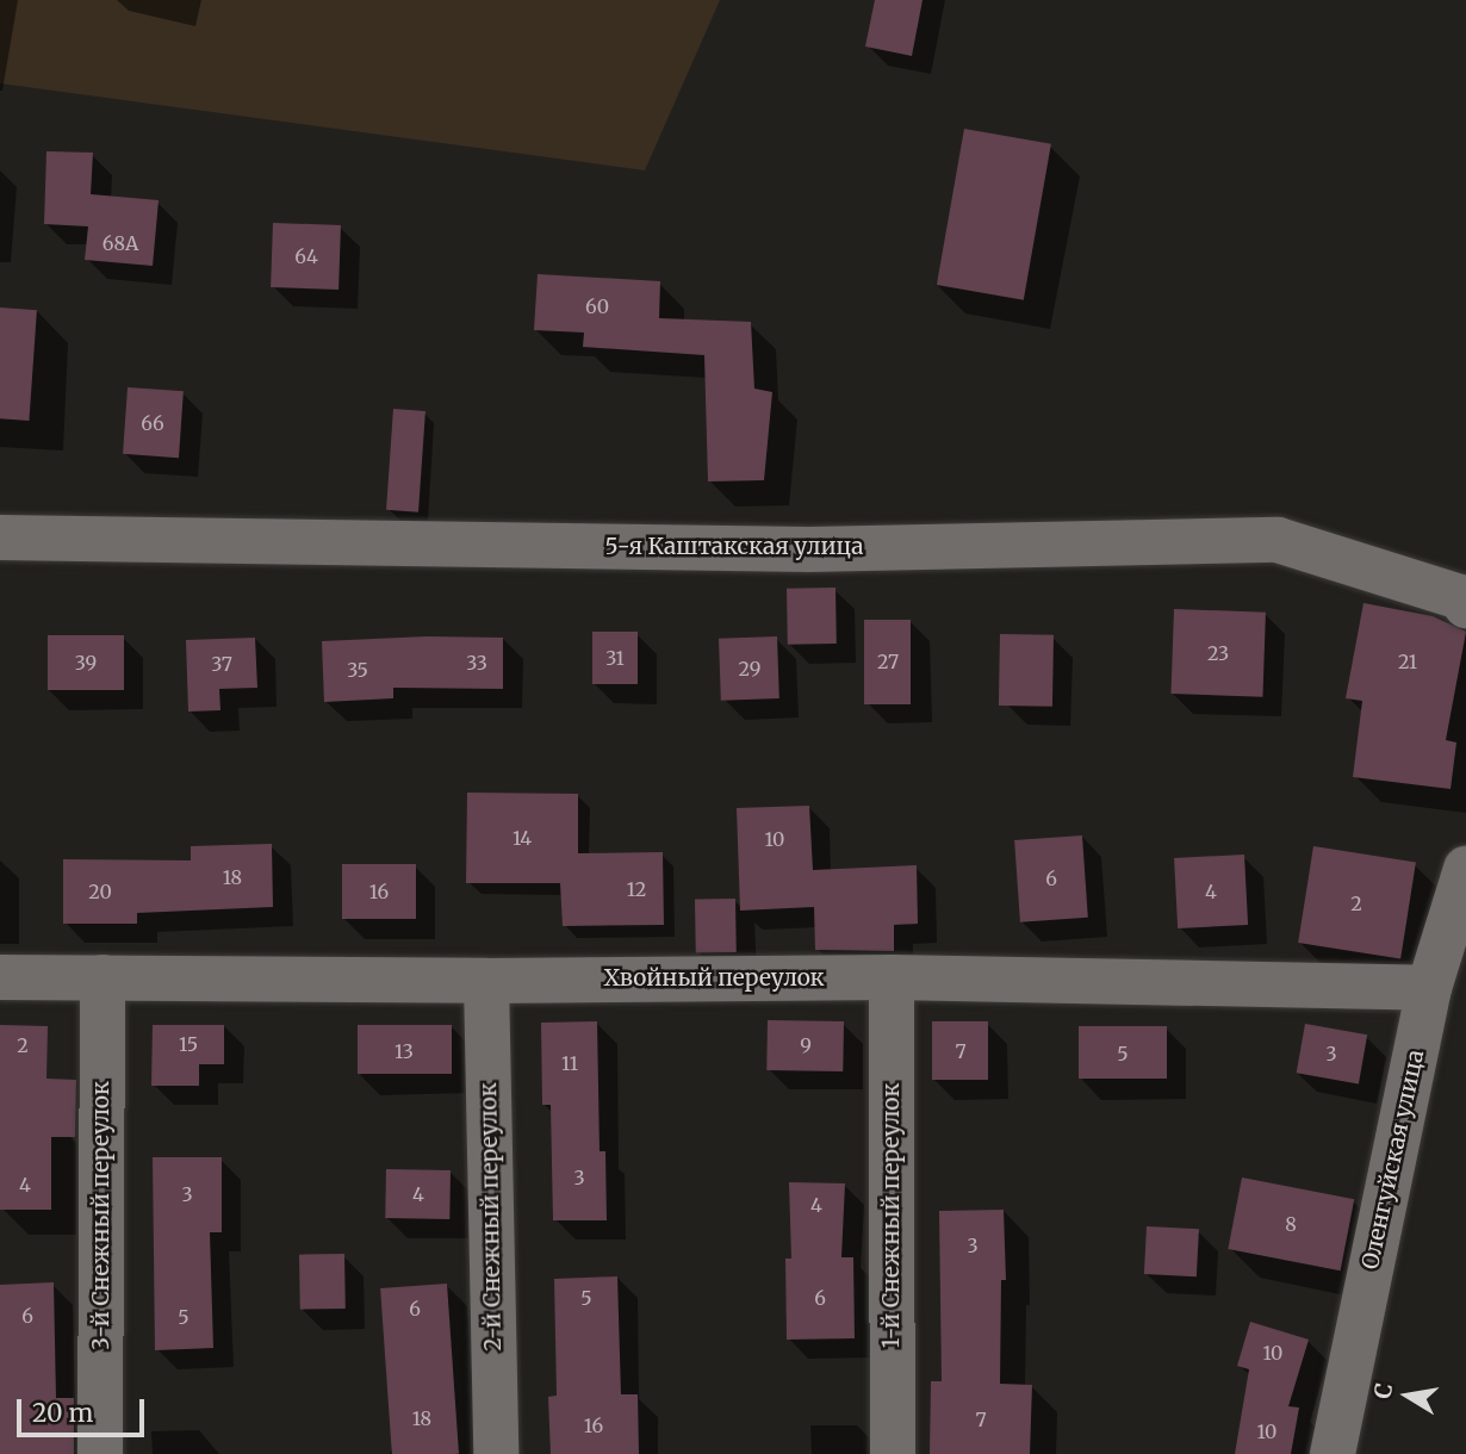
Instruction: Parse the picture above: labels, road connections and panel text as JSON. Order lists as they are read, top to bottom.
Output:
{
  "streets": {
    "street": [
      "5-я Каштакская улица",
      "Хвойный переулок",
      "Оленгуйская улица",
      "3-й Снежный переулок",
      "1-й Снежный переулок",
      "2-й Снежный переулок"
    ]
  },
  "crossings": [
    ["Хвойный переулок", "Оленгуйская улица"],
    ["Хвойный переулок", "3-й Снежный переулок"],
    ["Хвойный переулок", "1-й Снежный переулок"],
    ["Хвойный переулок", "2-й Снежный переулок"]
  ],
  "house_numbers": [
    "68А",
    "64",
    "60",
    "66",
    "23",
    "31",
    "27",
    "21",
    "39",
    "33",
    "37",
    "29",
    "35",
    "14",
    "10",
    "18",
    "6",
    "12",
    "20",
    "16",
    "4",
    "2",
    "15",
    "2",
    "9",
    "13",
    "7",
    "5",
    "3",
    "11",
    "3",
    "4",
    "3",
    "4",
    "4",
    "8",
    "3",
    "5",
    "6",
    "6",
    "6",
    "5",
    "10",
    "18",
    "7",
    "16",
    "10"
  ],
  "scale_bar": "20 m",
  "north": "left"
}
